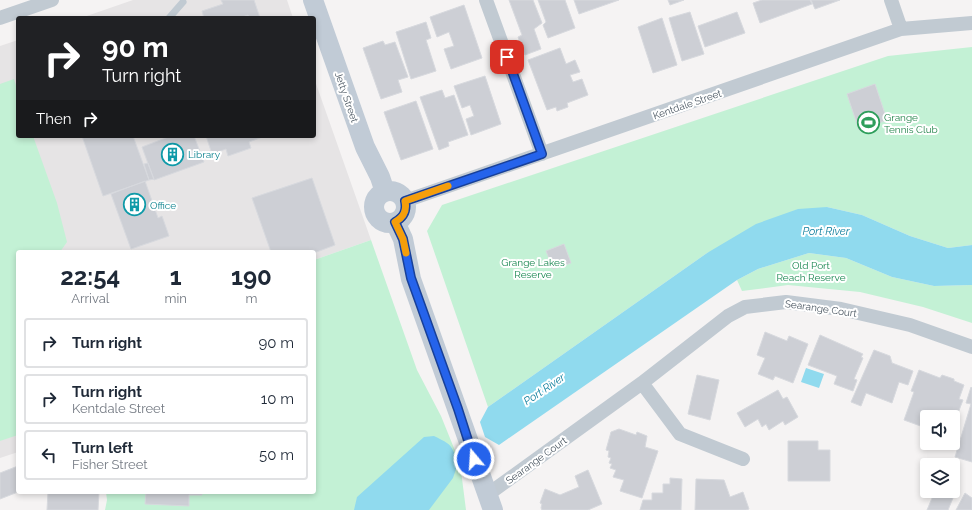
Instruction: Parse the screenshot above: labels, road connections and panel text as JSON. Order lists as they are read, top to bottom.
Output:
{
  "streets": {
    "street": ["Jetty Street", "Kentdale Street", "Searange Court"]
  },
  "crossings": [
    ["Jetty Street", "Kentdale Street"]
  ],
  "water": ["Port River"],
  "parks": ["Grange Lakes Reserve", "Old Port Reach Reserve"],
  "places": {
    "sports": ["Grange Tennis Club"],
    "building": ["Library", "Office"]
  },
  "page": {
    "turn": ["90 m", "Turn right"],
    "then": "Then",
    "eta": [
      "22:54",
      "Arrival",
      "1",
      "min",
      "190",
      "m"
    ],
    "list": [
      {
        "name": "Turn right",
        "value": "90 m"
      },
      {
        "name": "Turn right",
        "note": "Kentdale Street",
        "value": "10 m"
      },
      {
        "name": "Turn left",
        "note": "Fisher Street",
        "value": "50 m"
      }
    ]
  }
}
